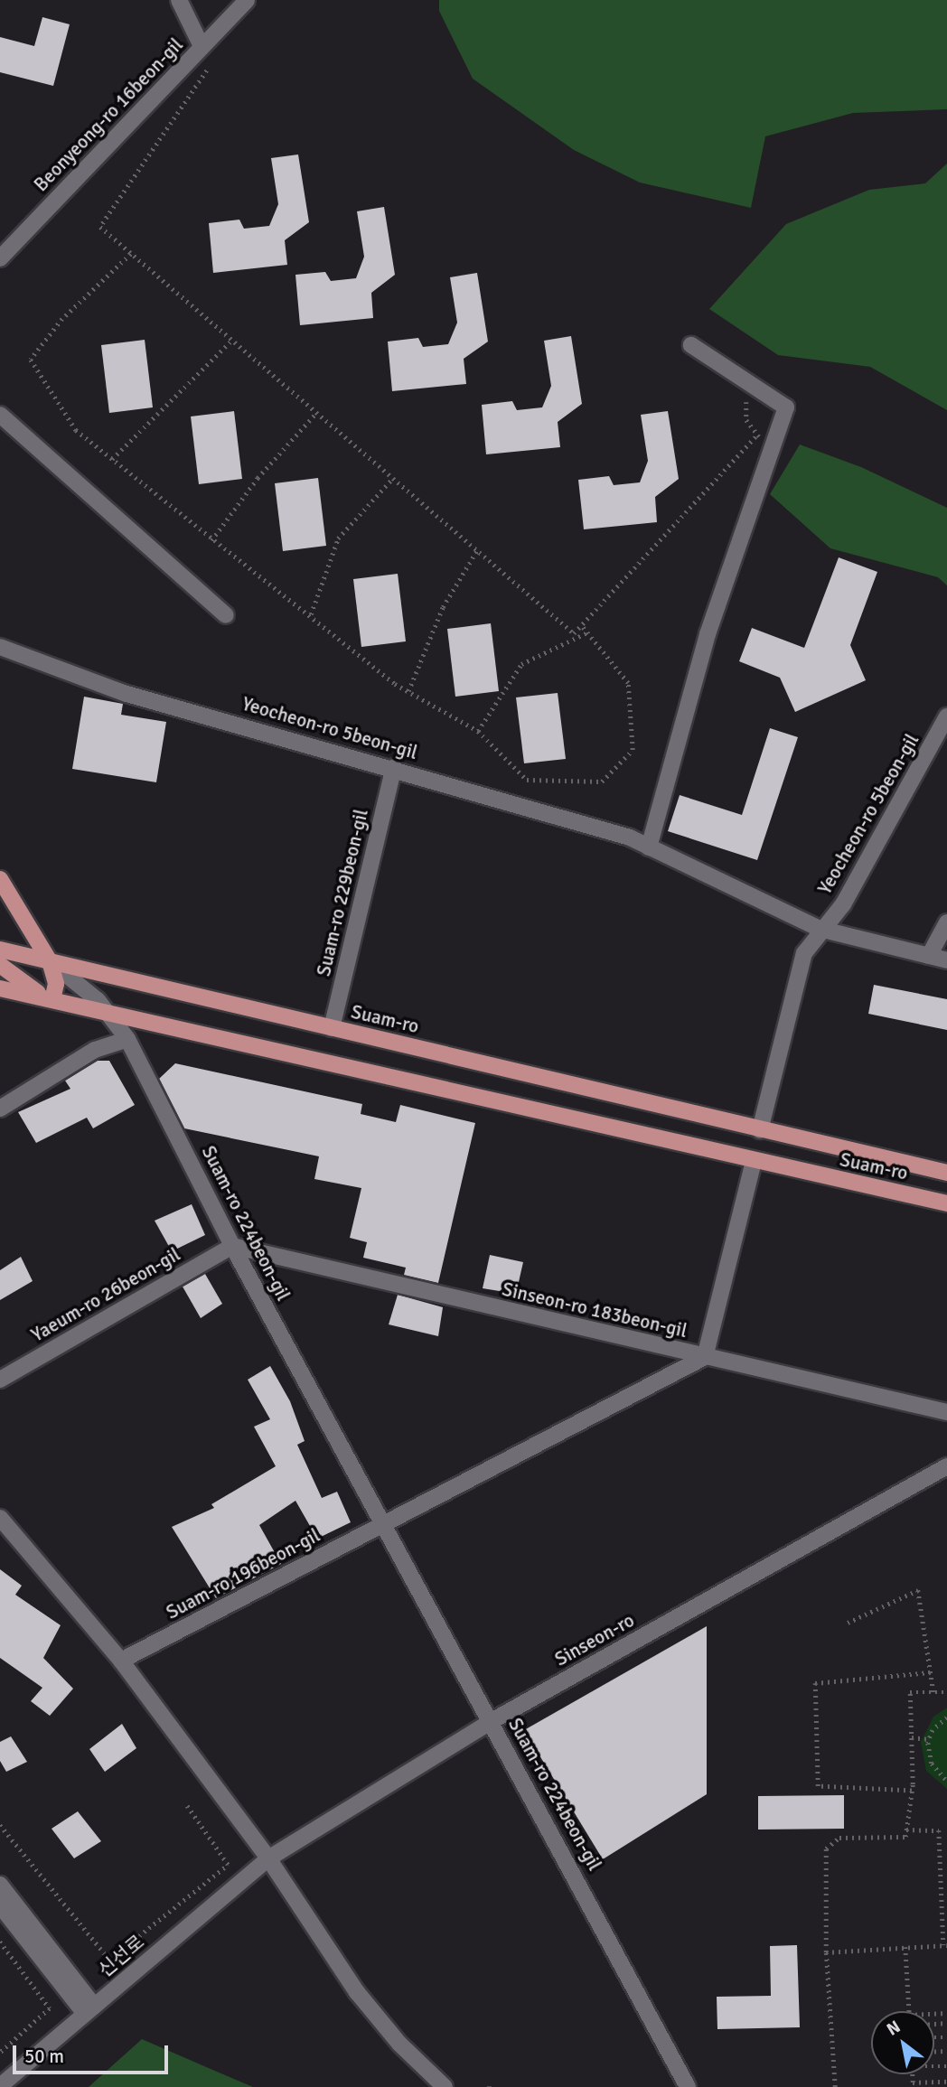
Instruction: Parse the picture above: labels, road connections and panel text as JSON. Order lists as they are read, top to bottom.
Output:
{
  "streets": {
    "main road": ["Suam-ro"],
    "street": [
      "Beonyeong-ro 16beon-gil",
      "Yeocheon-ro 5beon-gil",
      "Suam-ro 229beon-gil",
      "Suam-ro 224beon-gil",
      "Yaeum-ro 26beon-gil",
      "Sinseon-ro 183beon-gil",
      "Suam-ro 196beon-gil",
      "Sinseon-ro",
      "신선로"
    ]
  },
  "crossings": [
    ["Yeocheon-ro 5beon-gil", "Suam-ro 229beon-gil"],
    ["Suam-ro 229beon-gil", "Suam-ro"],
    ["Suam-ro", "Suam-ro 224beon-gil"],
    ["Suam-ro 224beon-gil", "Yaeum-ro 26beon-gil"],
    ["Suam-ro 224beon-gil", "Sinseon-ro 183beon-gil"],
    ["Suam-ro 224beon-gil", "Suam-ro 196beon-gil"],
    ["Suam-ro 224beon-gil", "Sinseon-ro"],
    ["Yaeum-ro 26beon-gil", "Sinseon-ro 183beon-gil"],
    ["Sinseon-ro", "신선로"]
  ],
  "scale_bar": "50 m",
  "north": "top left"
}
